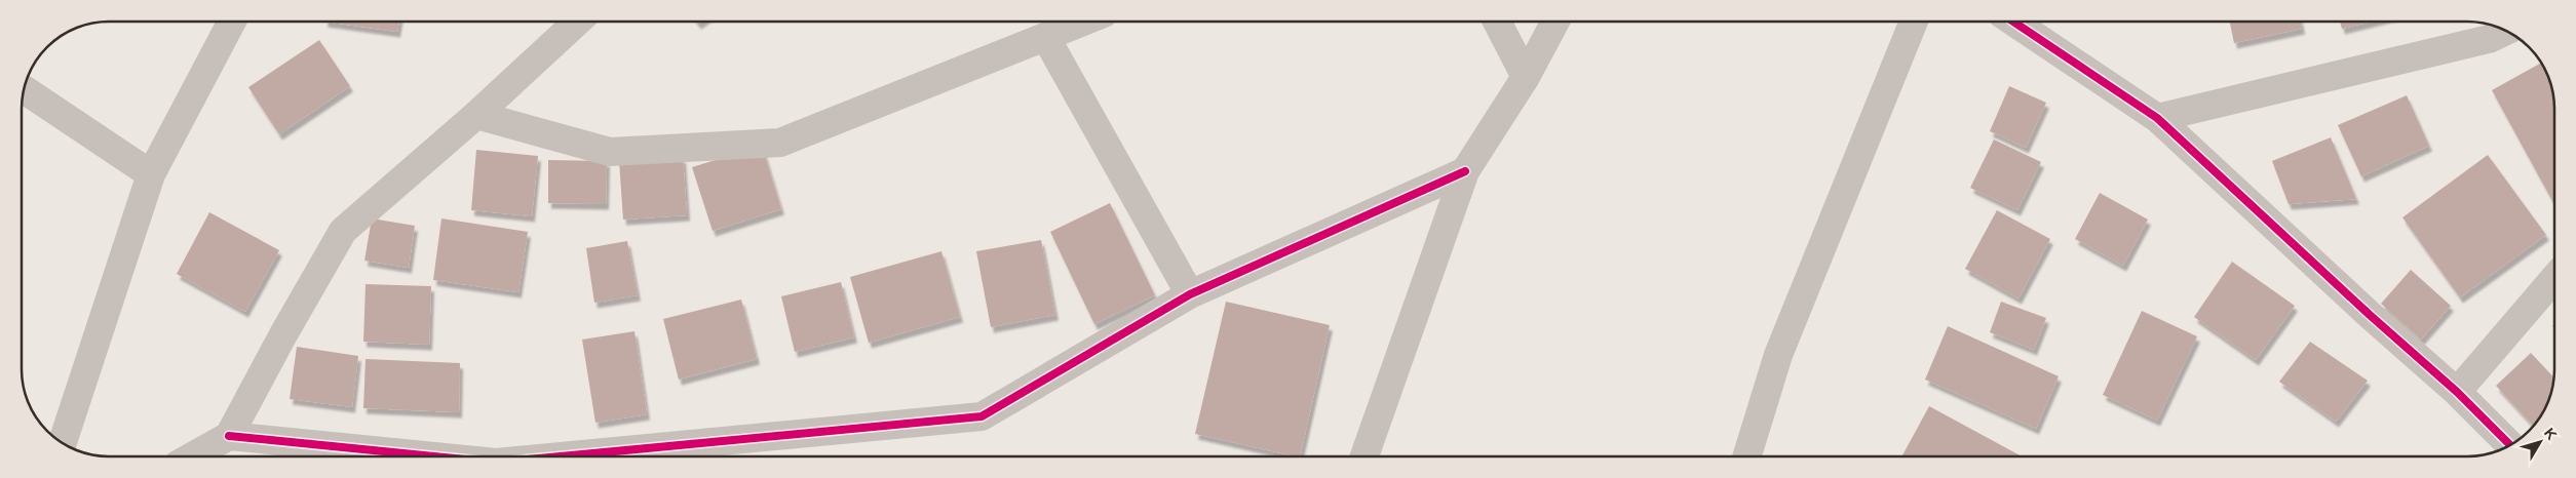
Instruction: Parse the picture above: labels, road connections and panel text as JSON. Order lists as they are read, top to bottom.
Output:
{
  "north": "top right"
}
